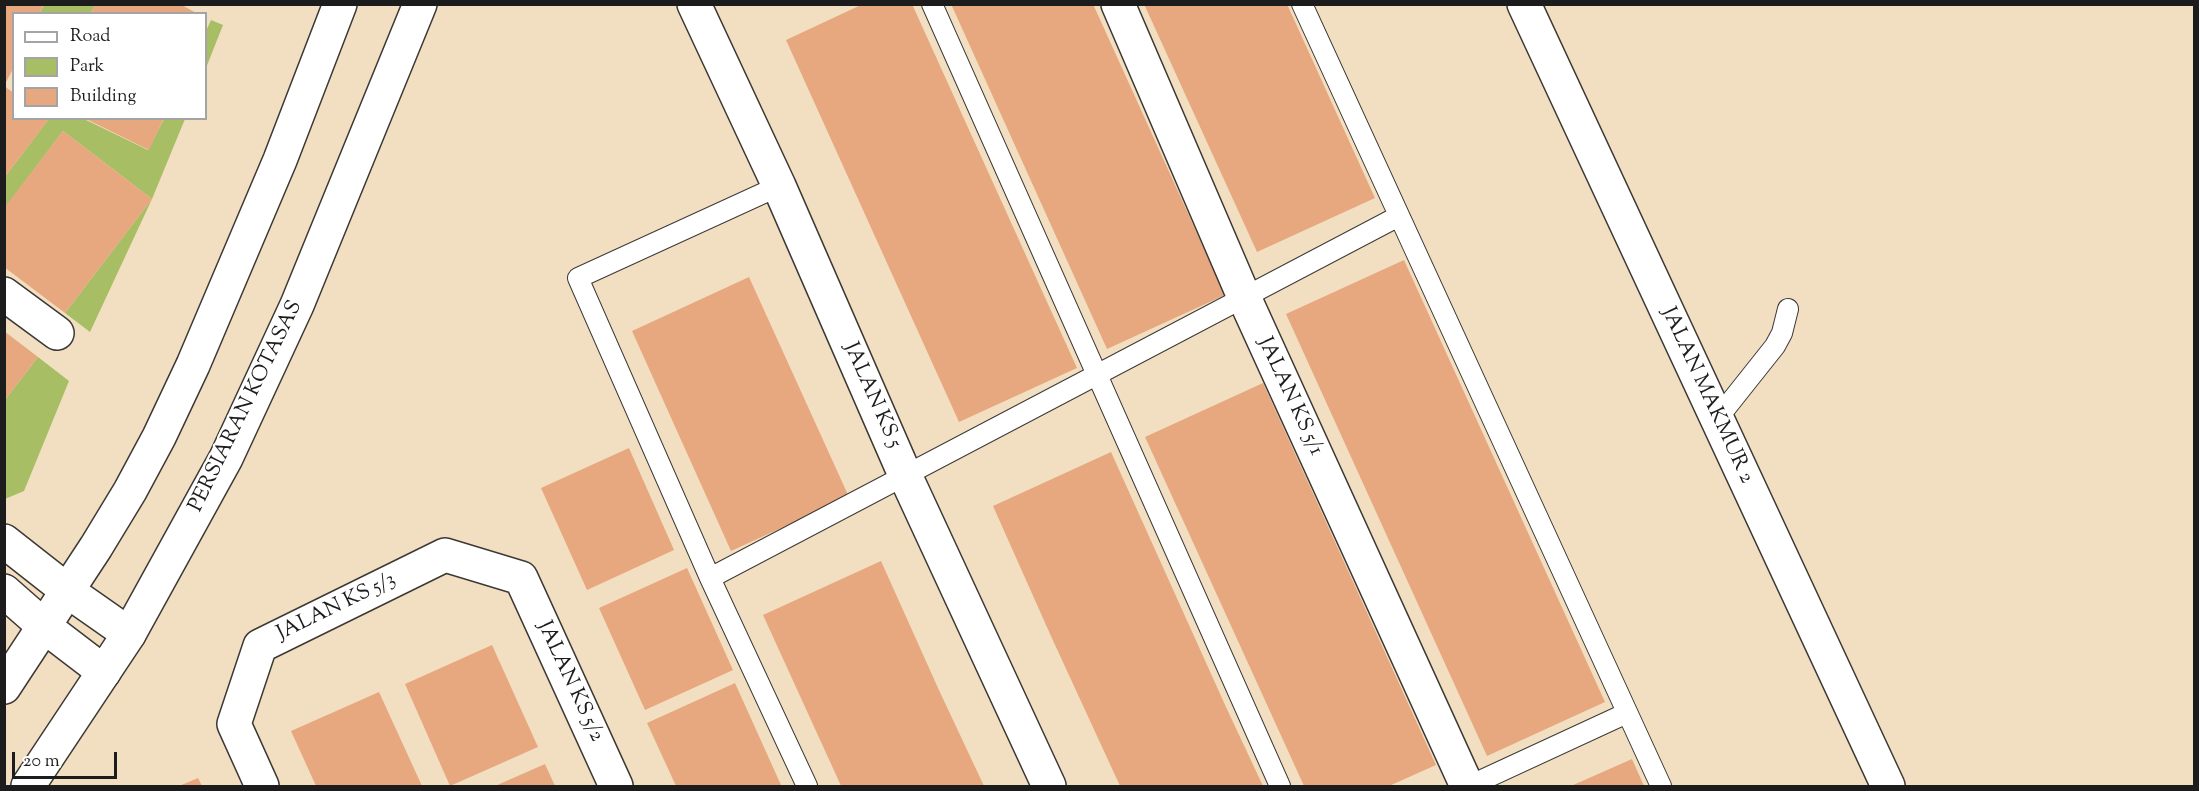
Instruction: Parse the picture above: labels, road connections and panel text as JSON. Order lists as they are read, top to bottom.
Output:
{
  "streets": {
    "street": [
      "JALAN KS 5",
      "JALAN MAKMUR 2",
      "JALAN KS 5/1",
      "PERSIARAN KOTASAS",
      "JALAN KS 5/3",
      "JALAN KS 5/2"
    ]
  },
  "crossings": [
    ["JALAN KS 5/3", "JALAN KS 5/2"]
  ],
  "legend": ["Road", "Park", "Building"],
  "scale_bar": "20 m"
}
